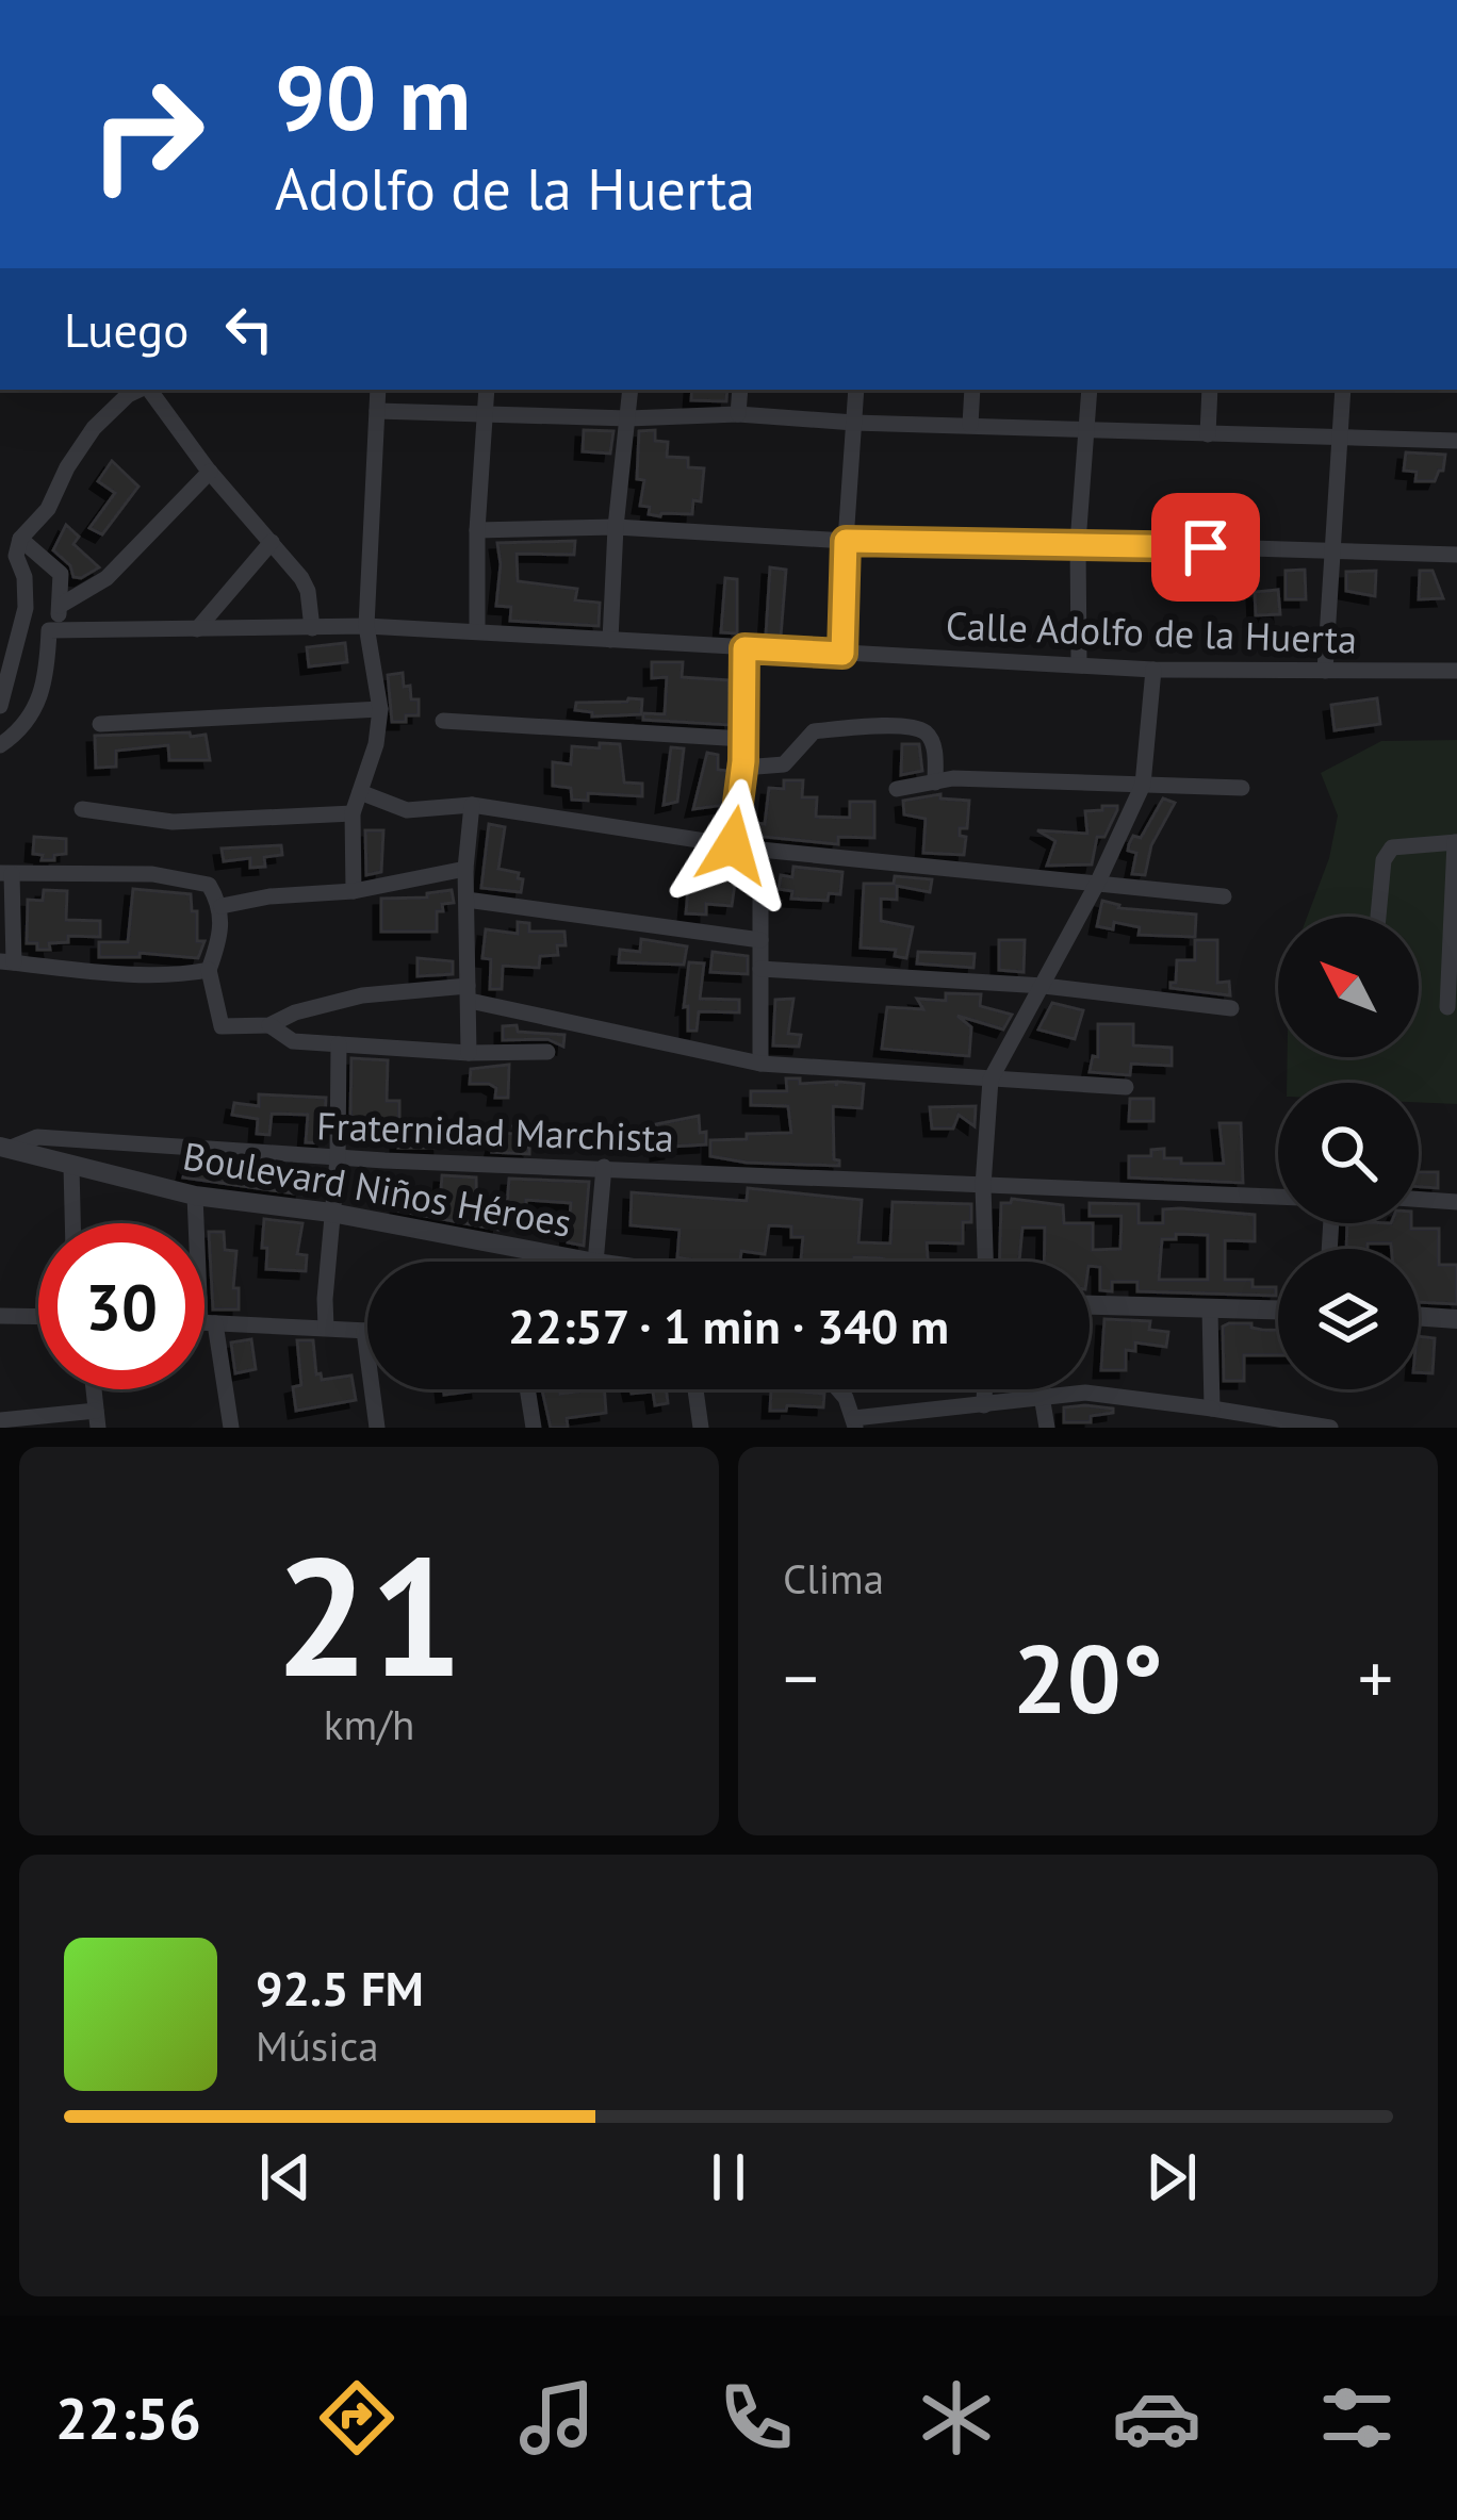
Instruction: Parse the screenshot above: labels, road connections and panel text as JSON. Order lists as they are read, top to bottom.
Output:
{
  "streets": {
    "street": ["Calle Adolfo de la Huerta", "Fraternidad Marchista", "Boulevard Niños Héroes"]
  },
  "crossings": [
    ["Fraternidad Marchista", "Boulevard Niños Héroes"]
  ],
  "north": "top left",
  "page": {
    "turn": ["90 m", "Adolfo de la Huerta"],
    "then": "Luego",
    "limit": "30",
    "trip": "22:57 · 1 min · 340 m",
    "tile": [
      ["21", "km/h"],
      "Clima"
    ],
    "heat": ["−", "20°", "+"],
    "song": ["92.5 FM", "Música"],
    "tabs": "22:56"
  }
}
